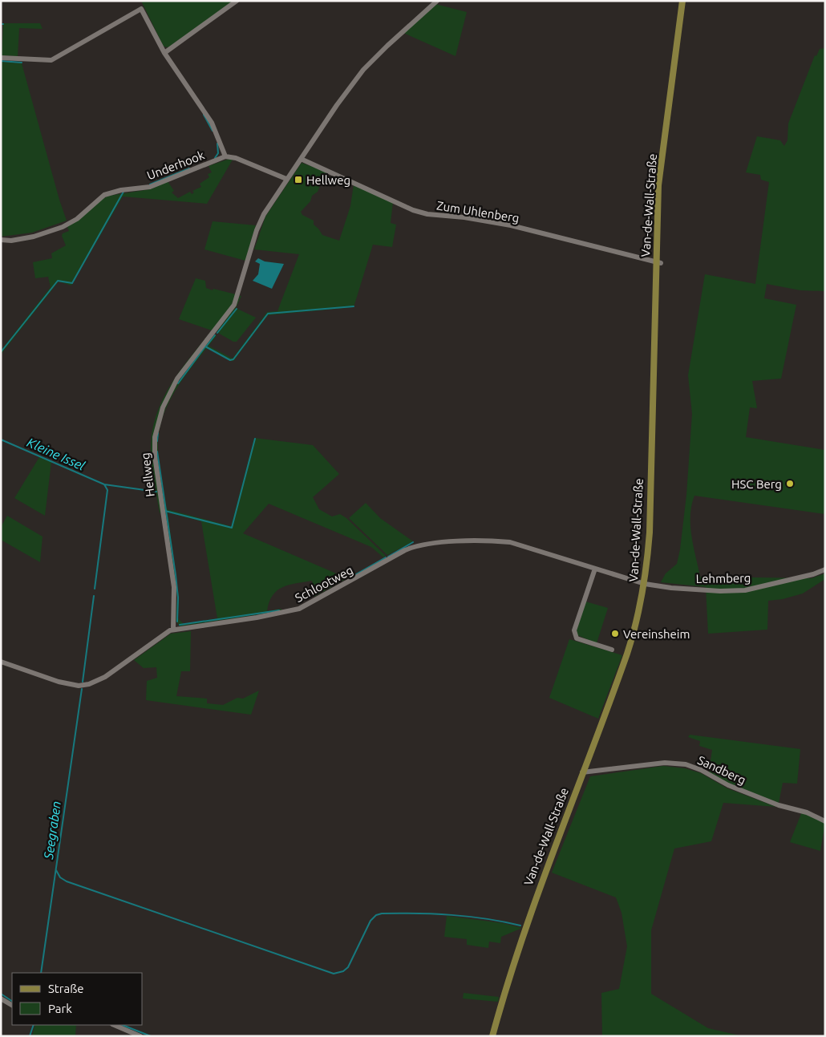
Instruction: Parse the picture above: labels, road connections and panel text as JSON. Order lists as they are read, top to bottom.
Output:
{
  "streets": {
    "main road": ["Van-de-Wall-Straße"],
    "street": [
      "Underhook",
      "Zum Uhlenberg",
      "Hellweg",
      "Lehmberg",
      "Schlootweg",
      "Sandberg"
    ]
  },
  "crossings": [
    ["Van-de-Wall-Straße", "Zum Uhlenberg"],
    ["Van-de-Wall-Straße", "Lehmberg"],
    ["Van-de-Wall-Straße", "Schlootweg"],
    ["Van-de-Wall-Straße", "Sandberg"],
    ["Zum Uhlenberg", "Hellweg"],
    ["Hellweg", "Schlootweg"],
    ["Lehmberg", "Schlootweg"]
  ],
  "water": ["Kleine Issel", "Seegraben"],
  "places": {
    "transit": ["Hellweg"],
    "other": ["HSC Berg", "Vereinsheim"]
  },
  "legend": ["Straße", "Park"]
}
